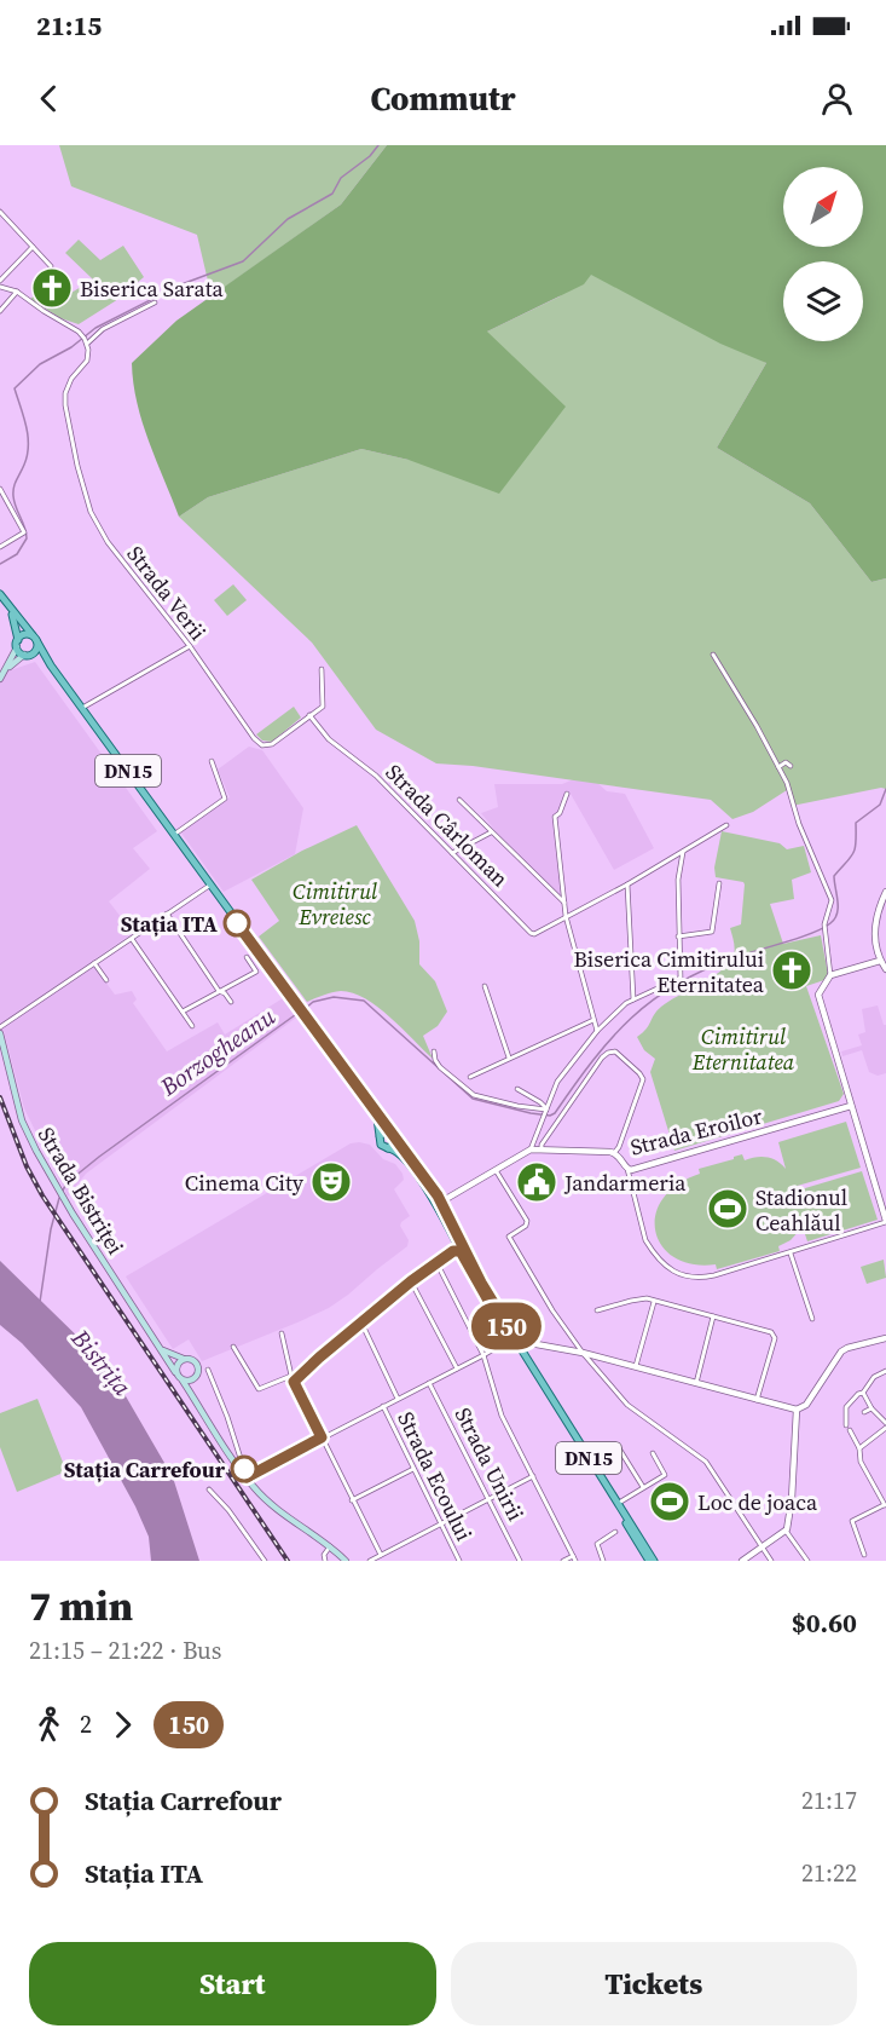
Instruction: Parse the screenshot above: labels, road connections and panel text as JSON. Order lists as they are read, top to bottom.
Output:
{
  "streets": {
    "main road": ["DN15", "Strada Bistriței"],
    "street": [
      "Strada Verii",
      "Strada Cârloman",
      "Strada Eroilor",
      "Strada Unirii",
      "Strada Ecoului"
    ]
  },
  "crossings": [
    ["Strada Verii", "Strada Cârloman"],
    ["DN15", "Strada Eroilor"]
  ],
  "water": ["Borzogheanu", "Bistrița"],
  "parks": ["Cimitirul Evreiesc", "Cimitirul Eternitatea"],
  "places": {
    "church": ["Biserica Sarata", "Biserica Cimitirului Eternitatea"],
    "other": ["Stația ITA", "Stația Carrefour"],
    "theatre": ["Cinema City"],
    "public building": ["Jandarmeria"],
    "sports": ["Stadionul Ceahlăul", "Loc de joaca"]
  },
  "lines": ["bus line 150"],
  "north": "top right",
  "page": {
    "status": "21:15",
    "header": "Commutr",
    "on_map": "150",
    "heading": ["7 min", "21:15 – 21:22 · Bus", "$0.60"],
    "legs": ["2", "150"],
    "list": [
      {
        "name": "Stația Carrefour",
        "value": "21:17"
      },
      {
        "name": "Stația ITA",
        "value": "21:22"
      }
    ],
    "buttons": ["Start", "Tickets"]
  }
}
